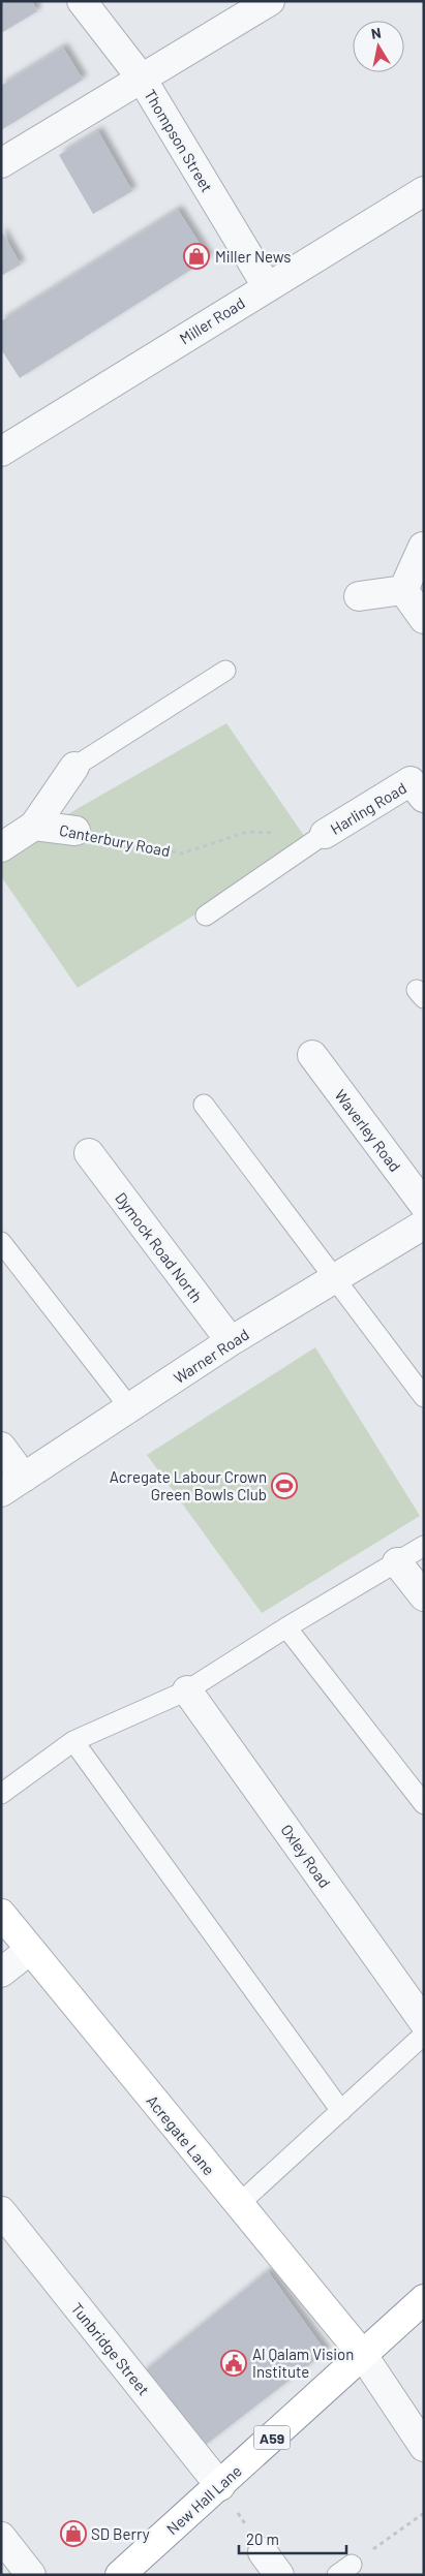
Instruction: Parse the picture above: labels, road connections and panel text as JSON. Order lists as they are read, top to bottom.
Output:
{
  "streets": {
    "main road": ["Acregate Lane", "A59", "New Hall Lane"],
    "street": [
      "Thompson Street",
      "Miller Road",
      "Harling Road",
      "Canterbury Road",
      "Waverley Road",
      "Dymock Road North",
      "Warner Road",
      "Oxley Road",
      "Tunbridge Street"
    ]
  },
  "crossings": [
    ["Thompson Street", "Miller Road"],
    ["Harling Road", "Canterbury Road"],
    ["Dymock Road North", "Warner Road"],
    ["Acregate Lane", "New Hall Lane"],
    ["Tunbridge Street", "New Hall Lane"]
  ],
  "places": {
    "shop": ["Miller News", "SD Berry"],
    "sports": ["Acregate Labour Crown Green Bowls Club"],
    "public building": ["Al Qalam Vision Institute"]
  },
  "scale_bar": "20 m",
  "north": "top"
}
